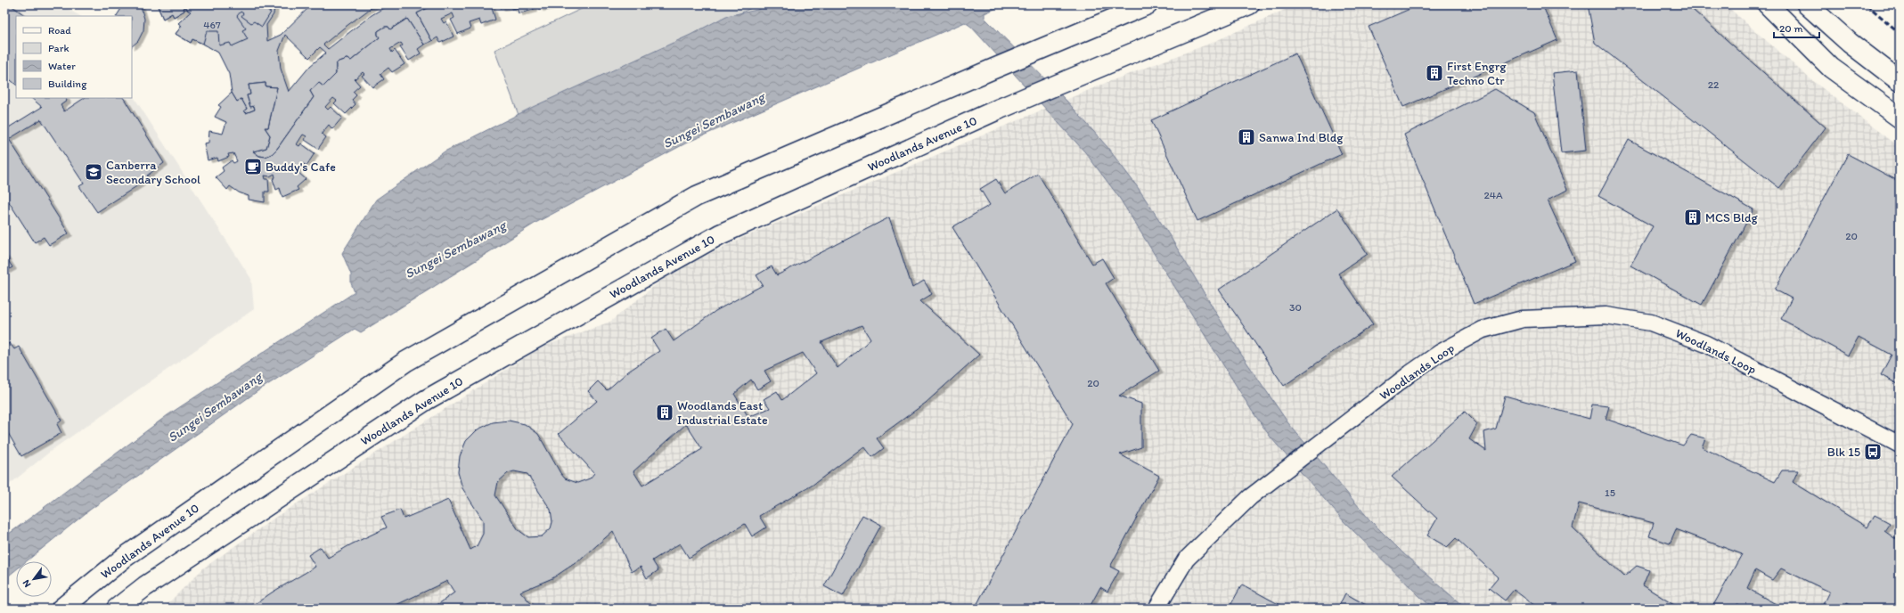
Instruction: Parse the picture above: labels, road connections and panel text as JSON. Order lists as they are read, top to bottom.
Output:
{
  "streets": {
    "main road": ["Woodlands Avenue 10"],
    "street": ["Woodlands Loop"]
  },
  "water": ["Sungei Sembawang"],
  "places": {
    "building": [
      "First Engrg Techno Ctr",
      "Sanwa Ind Bldg",
      "MCS Bldg",
      "Woodlands East Industrial Estate"
    ],
    "cafe": ["Buddy's Cafe"],
    "school or university": ["Canberra Secondary School"],
    "bus stop": ["Blk 15"]
  },
  "house_numbers": [
    "467",
    "22",
    "24A",
    "20",
    "30",
    "20",
    "15"
  ],
  "legend": [
    "Road",
    "Park",
    "Water",
    "Building"
  ],
  "scale_bar": "20 m",
  "north": "bottom left"
}
